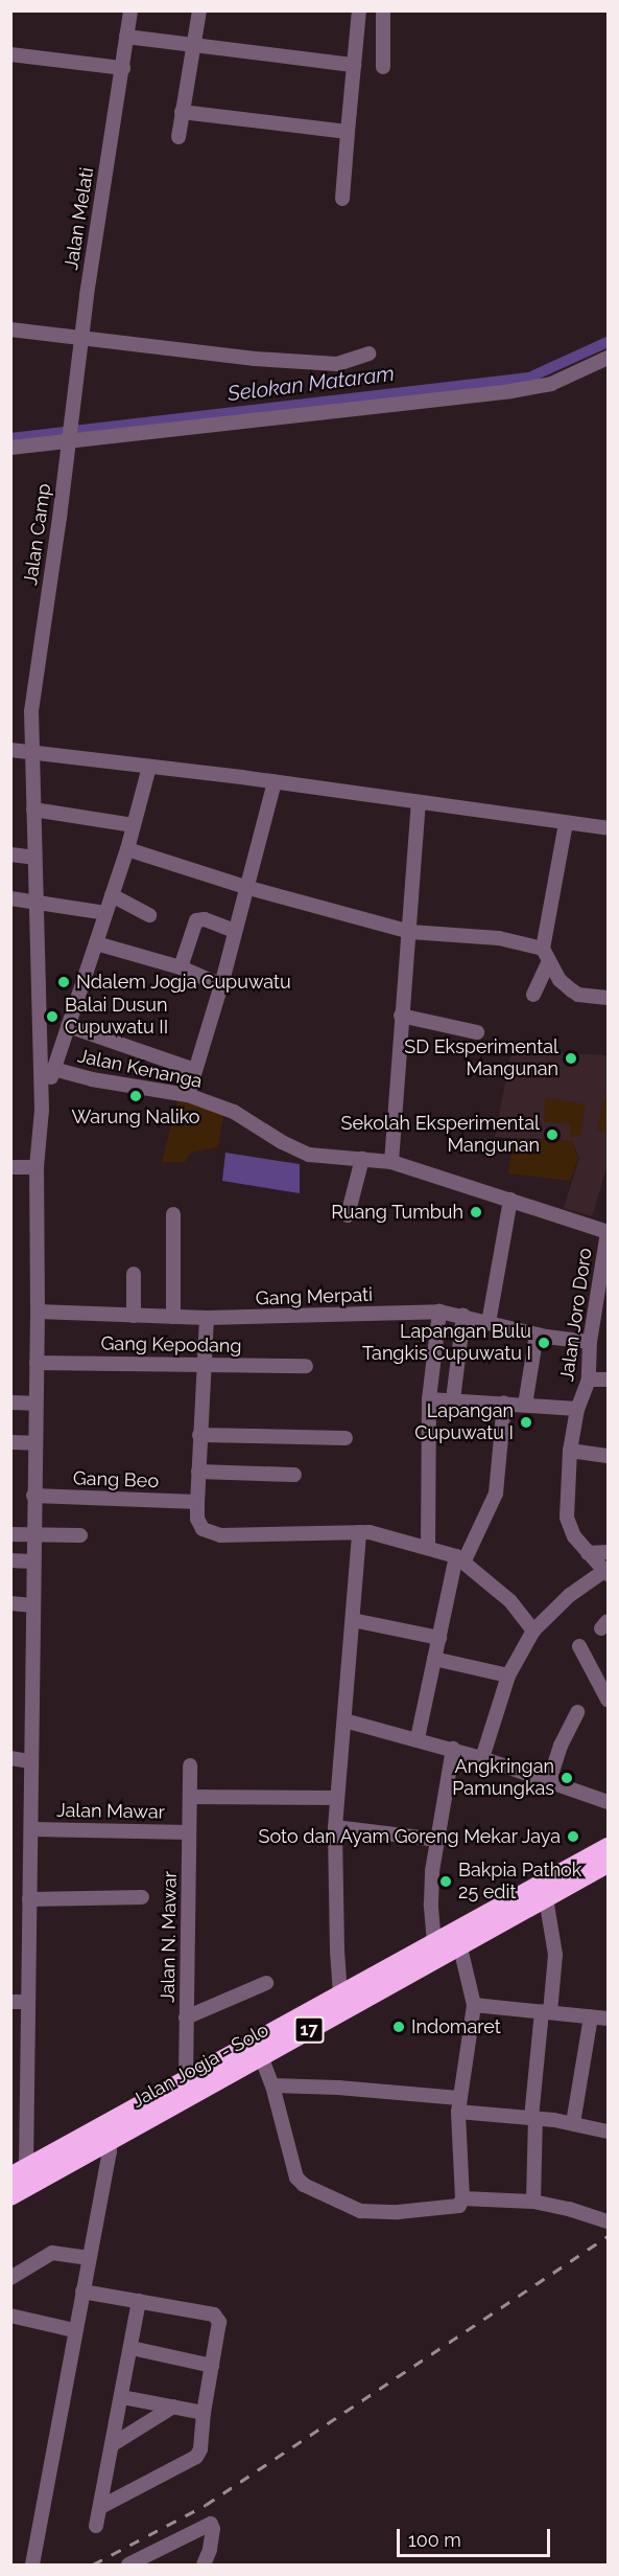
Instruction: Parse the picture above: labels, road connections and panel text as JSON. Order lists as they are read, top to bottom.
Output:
{
  "streets": {
    "highway": ["17", "Jalan Jogja - Solo"],
    "street": [
      "Jalan Melati",
      "Jalan Camp",
      "Jalan Kenanga",
      "Gang Merpati",
      "Jalan Joro Doro",
      "Gang Kepodang",
      "Gang Beo",
      "Jalan Mawar",
      "Jalan N. Mawar"
    ]
  },
  "crossings": [
    ["Jalan Melati", "Jalan Camp"],
    ["Jalan Camp", "Gang Merpati"],
    ["Jalan Camp", "Gang Kepodang"],
    ["Jalan Camp", "Gang Beo"],
    ["Jalan Camp", "Jalan Mawar"],
    ["Jalan Camp", "Jalan Jogja - Solo"],
    ["Jalan Kenanga", "Jalan Joro Doro"],
    ["Gang Merpati", "Jalan Joro Doro"],
    ["Jalan Mawar", "Jalan N. Mawar"],
    ["Jalan N. Mawar", "Jalan Jogja - Solo"]
  ],
  "water": ["Selokan Mataram"],
  "places": [
    "Ndalem Jogja Cupuwatu",
    "Balai Dusun Cupuwatu II",
    "SD Eksperimental Mangunan",
    "Warung Naliko",
    "Sekolah Eksperimental Mangunan",
    "Ruang Tumbuh",
    "Lapangan Bulu Tangkis Cupuwatu I",
    "Lapangan Cupuwatu I",
    "Angkringan Pamungkas",
    "Soto dan Ayam Goreng Mekar Jaya",
    "Bakpia Pathok 25 edit",
    "Indomaret"
  ],
  "scale_bar": "100 m"
}
